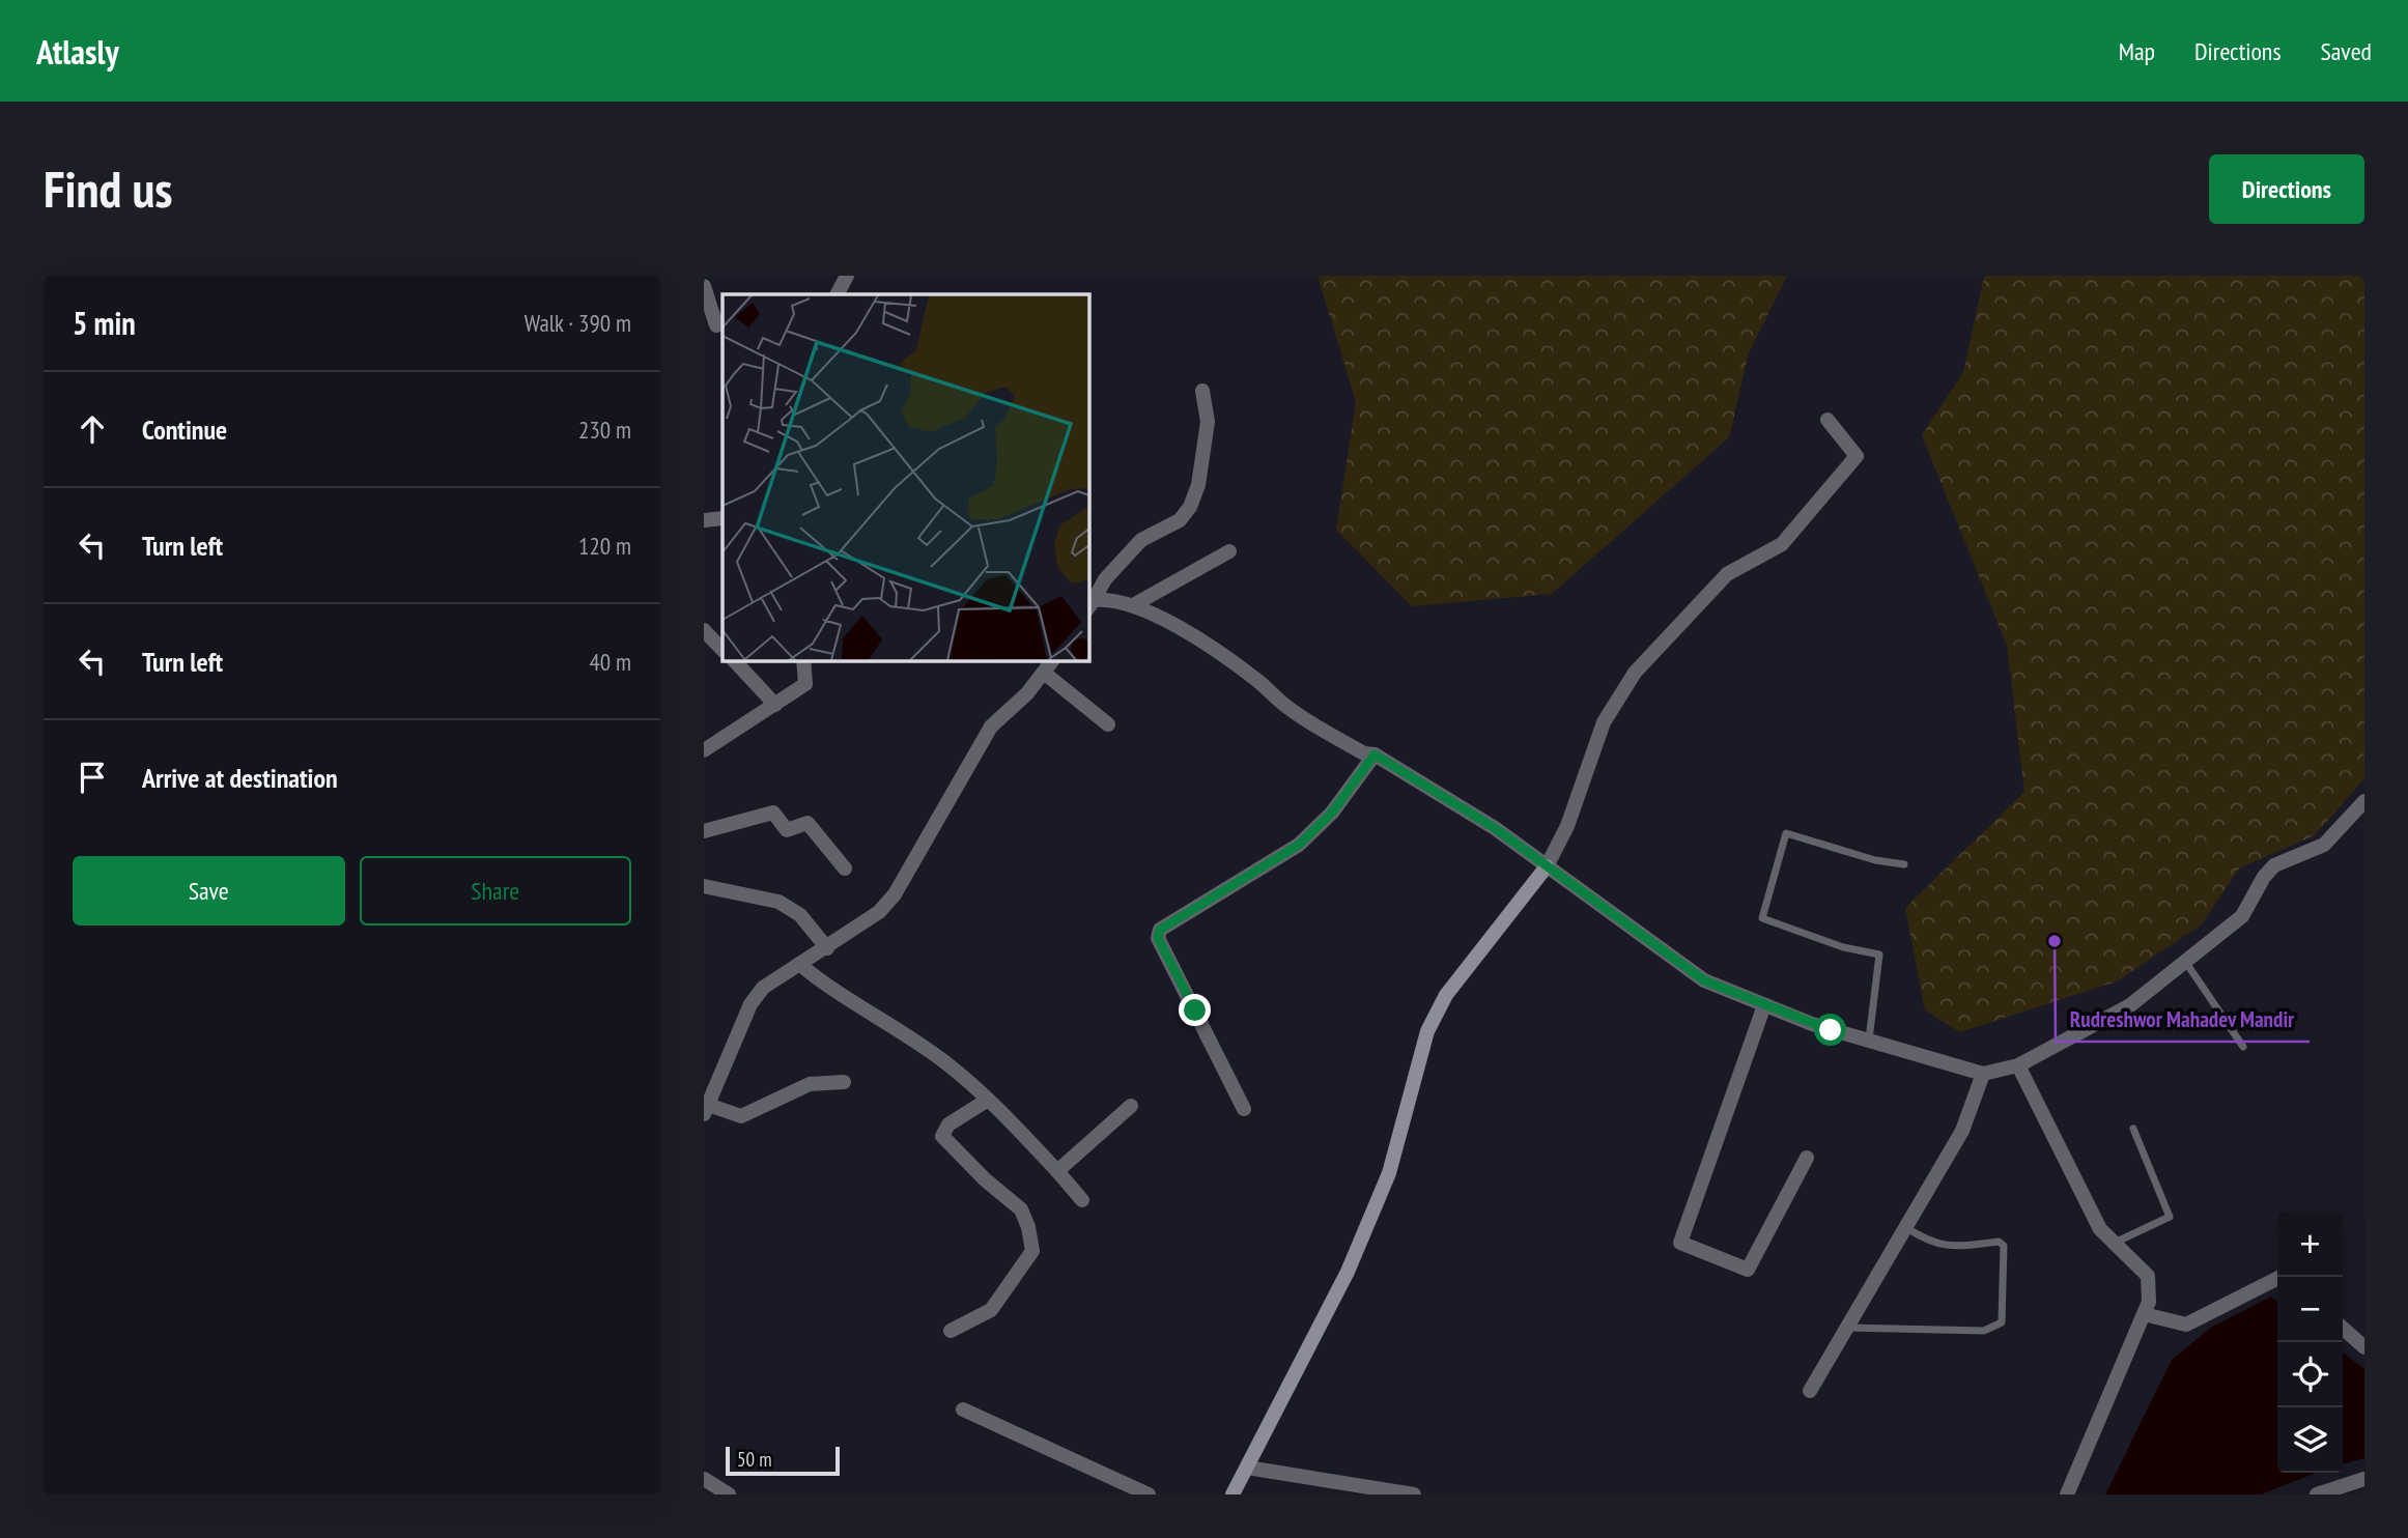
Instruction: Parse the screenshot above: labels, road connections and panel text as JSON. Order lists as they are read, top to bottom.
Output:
{
  "places": ["Rudreshwor Mahadev Mandir"],
  "scale_bar": "50 m",
  "page": {
    "header": "Atlasly",
    "nav": ["Map", "Directions", "Saved"],
    "buttons": [
      "Directions",
      ["Save", "Share"]
    ],
    "title": "Find us",
    "heading": ["5 min", "Walk · 390 m"],
    "list": [
      ["Continue", "230 m"],
      ["Turn left", "120 m"],
      ["Turn left", "40 m"],
      "Arrive at destination"
    ],
    "map_buttons": ["+", "−"],
    "scale": "50 m"
  }
}
